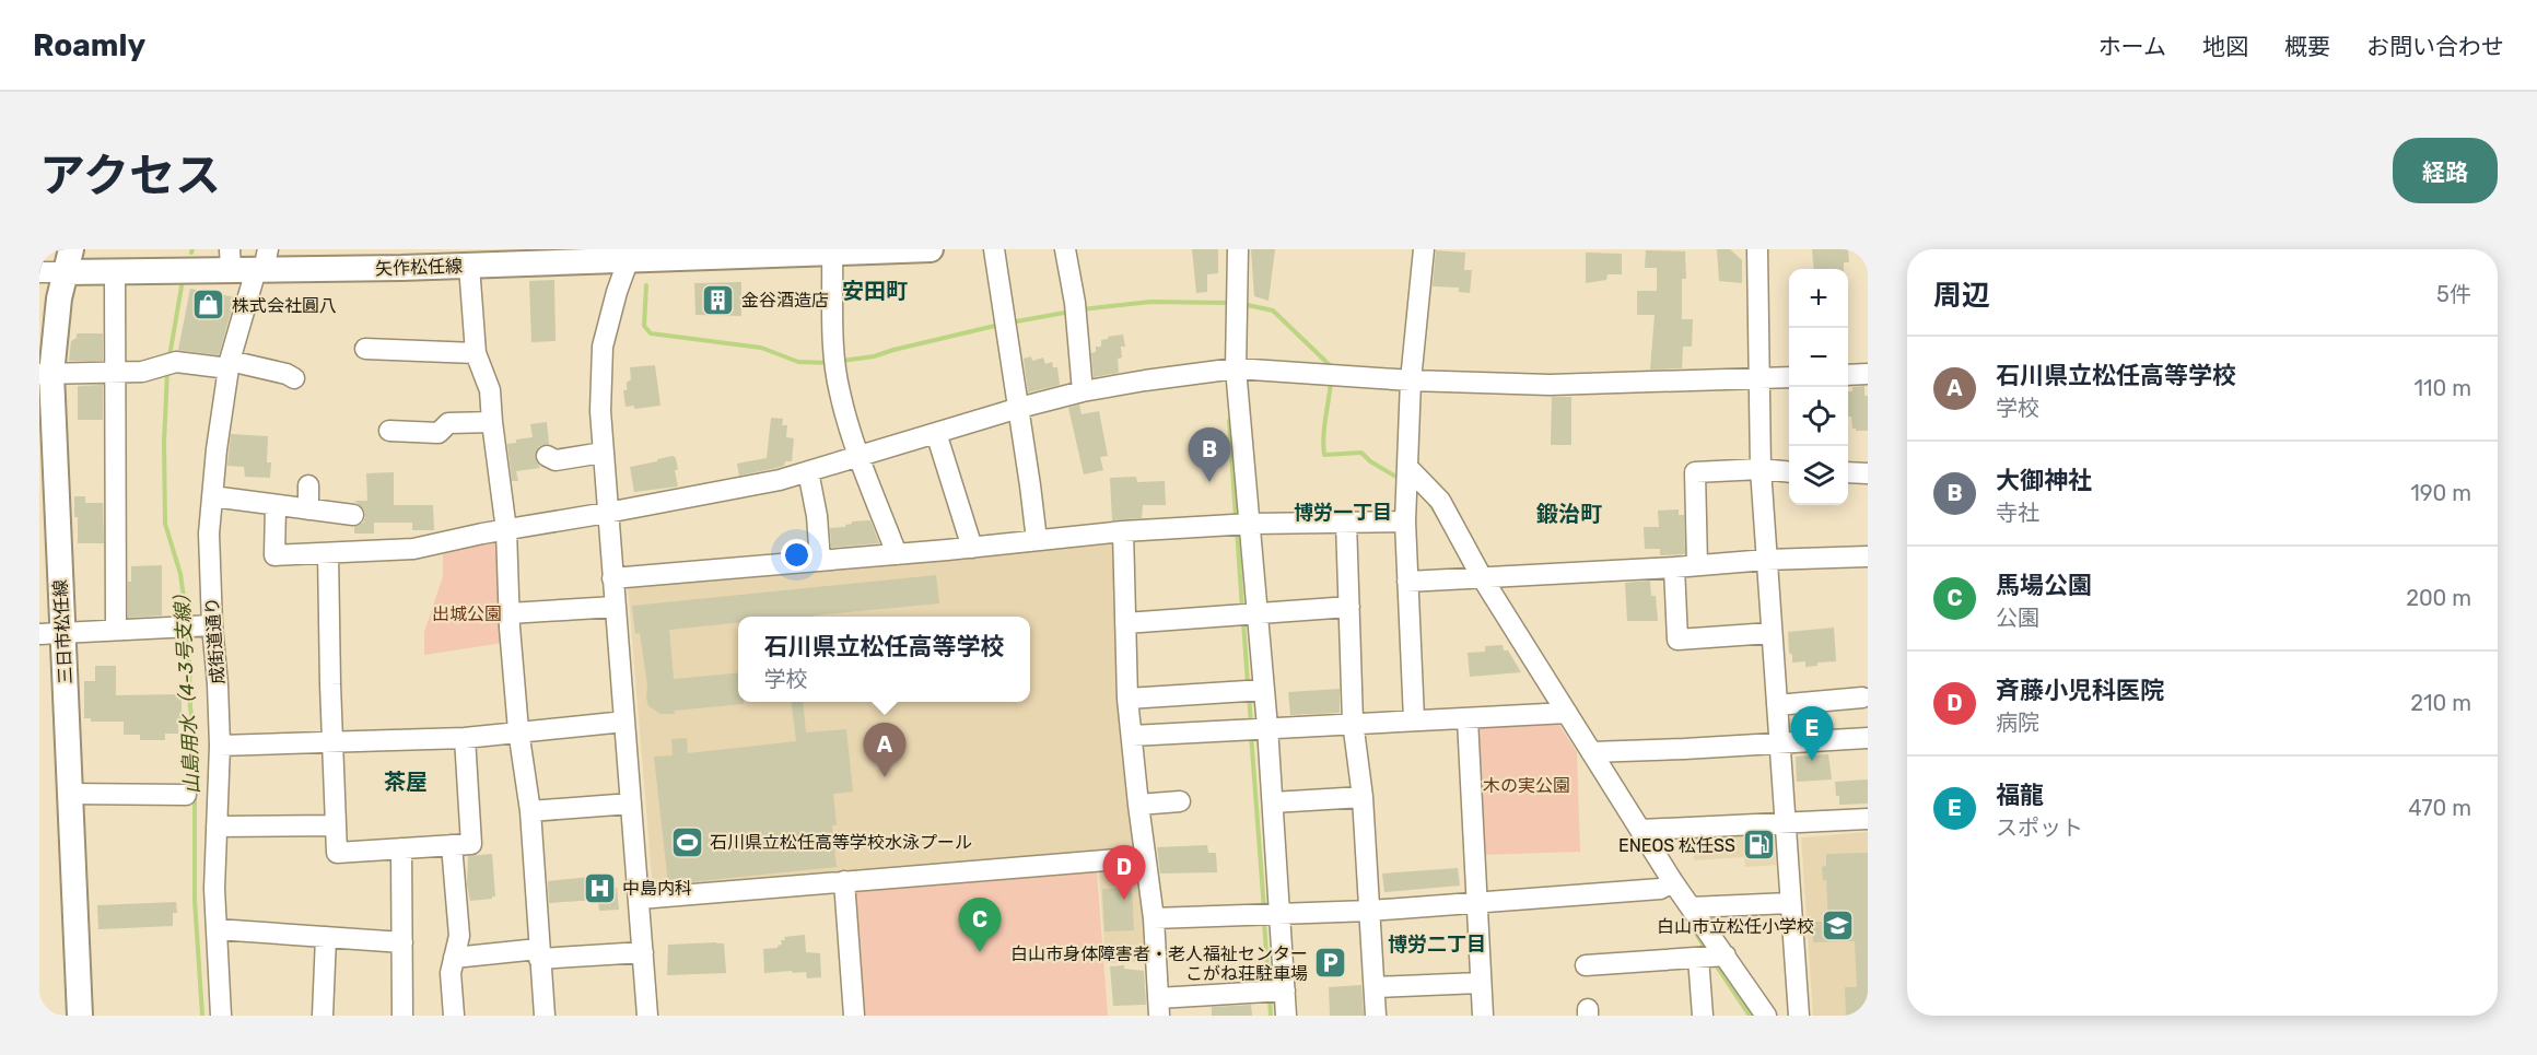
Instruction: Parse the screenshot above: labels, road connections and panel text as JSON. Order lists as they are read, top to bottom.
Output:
{
  "streets": {
    "main road": ["矢作松任線", "三日市松任線"],
    "street": ["成街道通り"]
  },
  "crossings": [
    ["矢作松任線", "三日市松任線"],
    ["矢作松任線", "成街道通り"]
  ],
  "districts": [
    "安田町",
    "博労一丁目",
    "鍛治町",
    "茶屋",
    "博労二丁目"
  ],
  "water": ["山島用水（4-3号支線）"],
  "parks": ["出城公園", "木の実公園"],
  "places": {
    "building": ["金谷酒造店"],
    "shop": ["株式会社圓八"],
    "sports": ["石川県立松任高等学校水泳プール"],
    "fuel station": ["ENEOS 松任SS"],
    "hospital": ["中島内科"],
    "school or university": ["白山市立松任小学校"],
    "parking": ["白山市身体障害者・老人福祉センター こがね荘駐車場"]
  },
  "page": {
    "header": "Roamly",
    "nav": [
      "ホーム",
      "地図",
      "概要",
      "お問い合わせ"
    ],
    "title": "アクセス",
    "buttons": "経路",
    "heading": ["周辺", "5件"],
    "map_buttons": ["+", "−"],
    "list": [
      {
        "mark": "A",
        "name": "石川県立松任高等学校",
        "note": "学校",
        "value": "110 m"
      },
      {
        "mark": "B",
        "name": "大御神社",
        "note": "寺社",
        "value": "190 m"
      },
      {
        "mark": "C",
        "name": "馬場公園",
        "note": "公園",
        "value": "200 m"
      },
      {
        "mark": "D",
        "name": "斉藤小児科医院",
        "note": "病院",
        "value": "210 m"
      },
      {
        "mark": "E",
        "name": "福龍",
        "note": "スポット",
        "value": "470 m"
      }
    ],
    "pins": [
      "B",
      "E",
      "A",
      "D",
      "C"
    ],
    "popup": ["石川県立松任高等学校", "学校"]
  }
}
